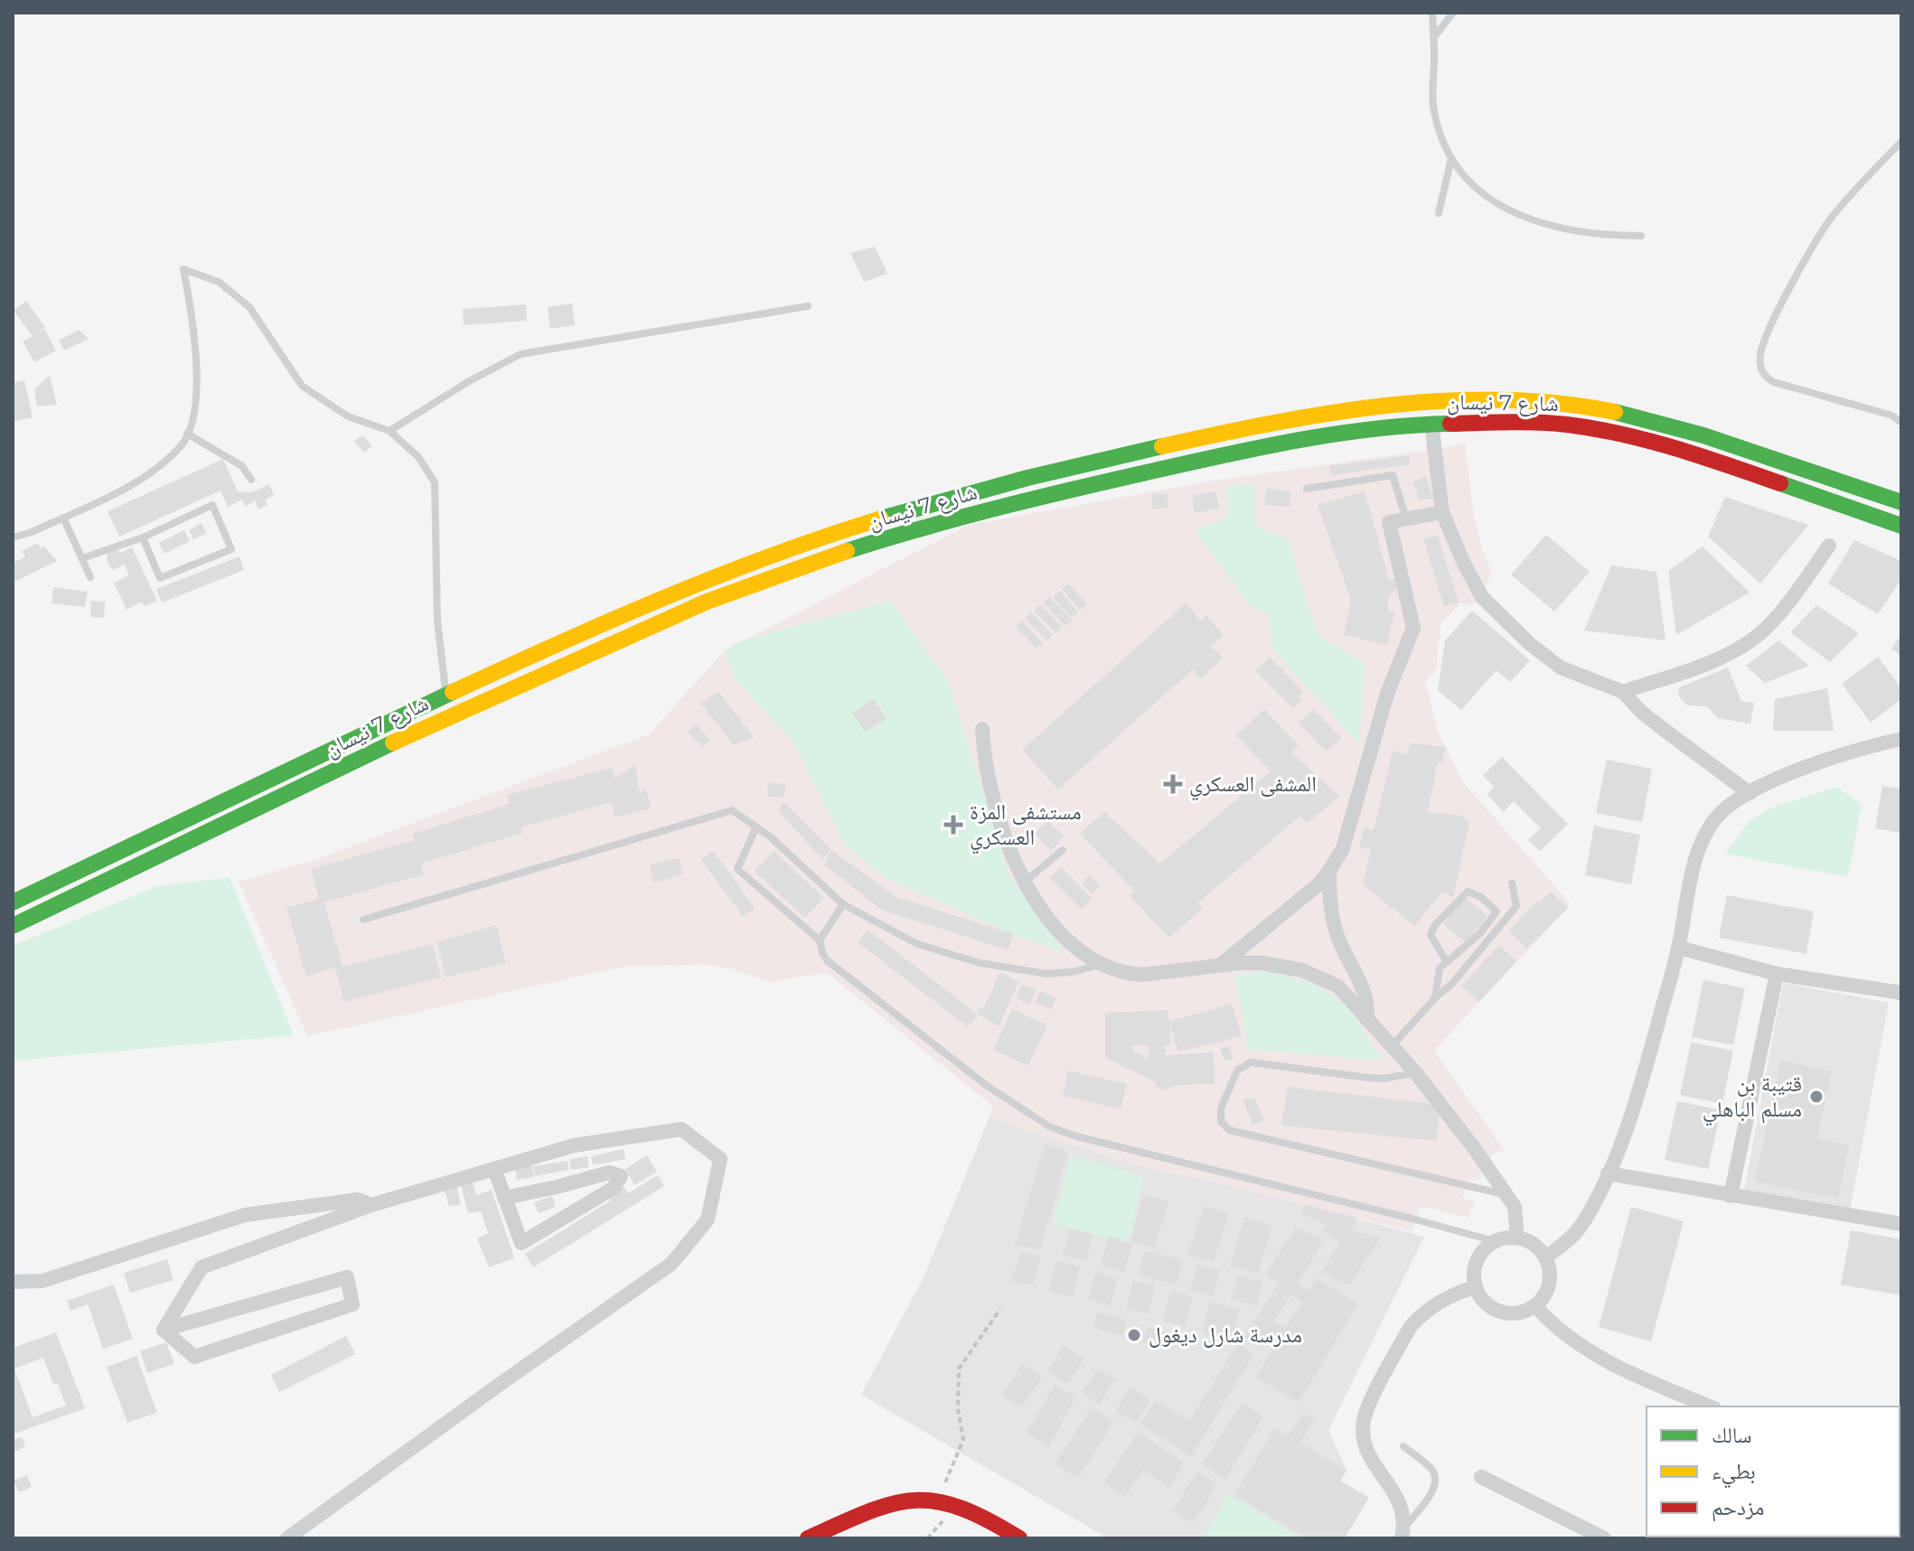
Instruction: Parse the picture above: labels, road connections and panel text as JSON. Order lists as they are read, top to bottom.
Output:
{
  "streets": {
    "main road": ["شارع 7 نيسان"]
  },
  "places": {
    "health": ["المشفى العسكري", "مستشفى المزة العسكري"],
    "other": ["قتيبة بن مسلم الباهلي", "مدرسة شارل ديغول"]
  },
  "legend": ["سالك", "بطيء", "مزدحم"]
}
